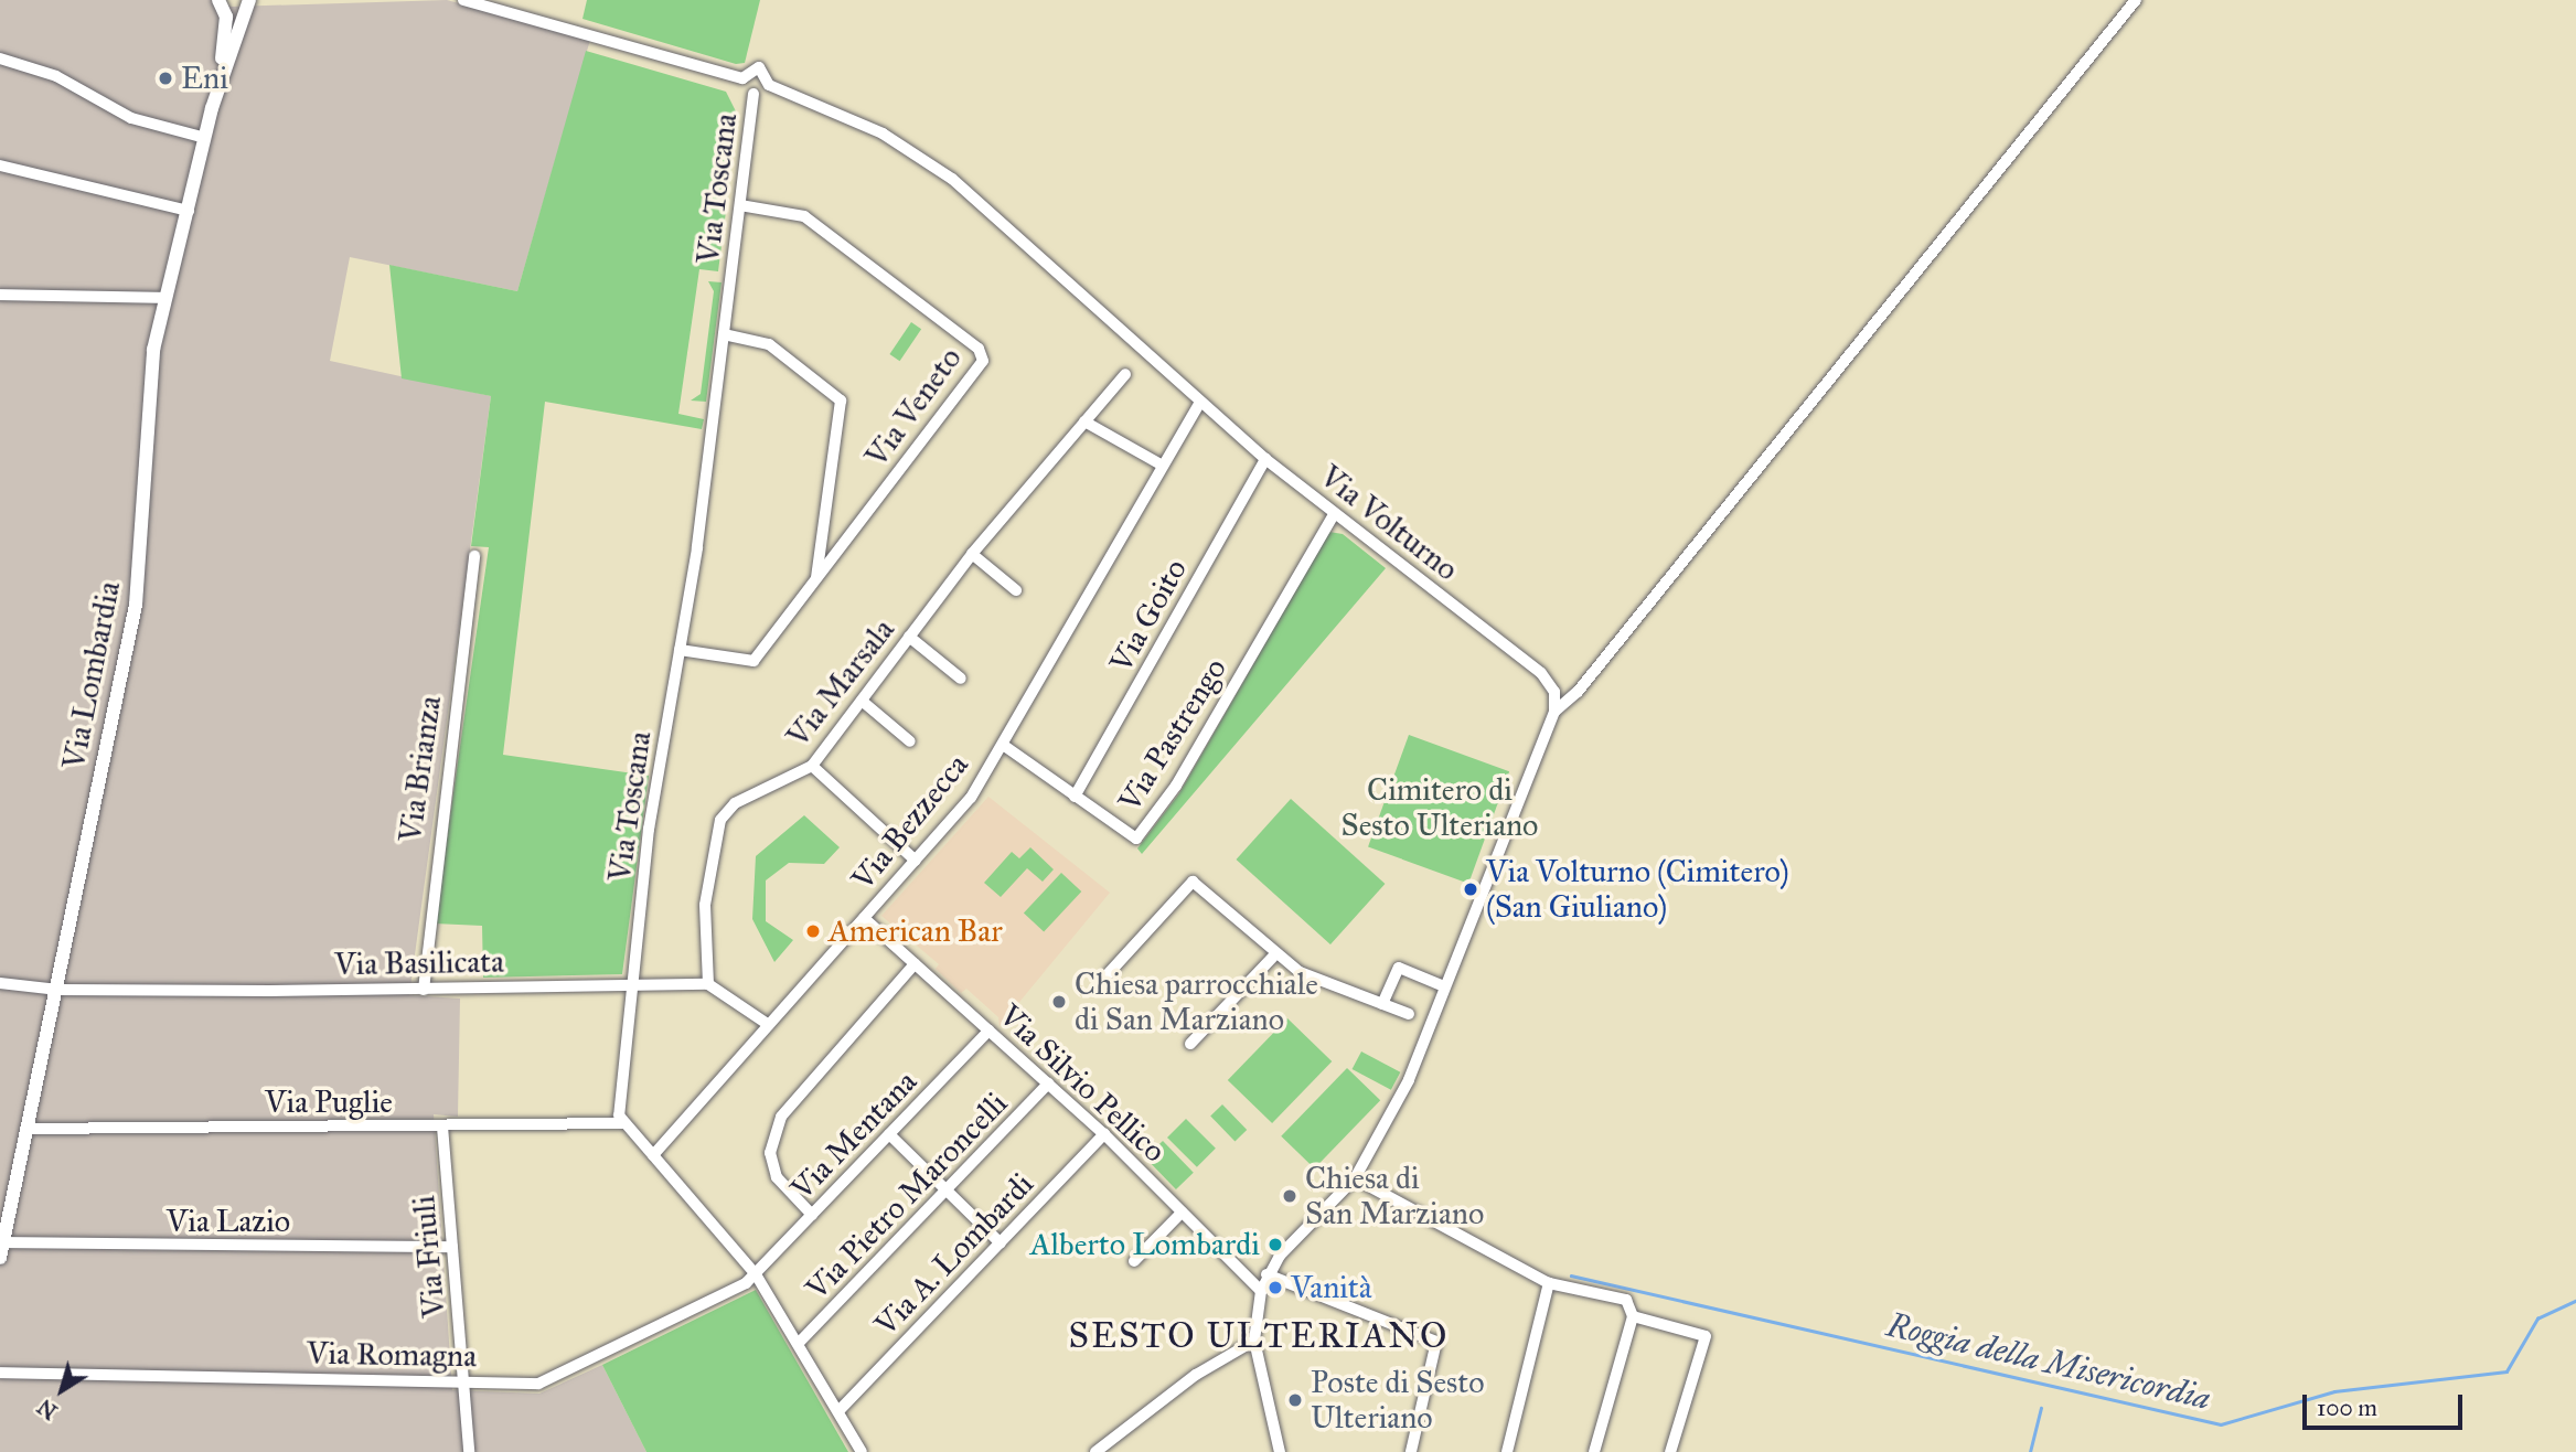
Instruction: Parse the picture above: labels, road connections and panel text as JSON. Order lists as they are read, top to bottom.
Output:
{
  "streets": {
    "street": [
      "Via Toscana",
      "Via Veneto",
      "Via Volturno",
      "Via Goito",
      "Via Lombardia",
      "Via Marsala",
      "Via Pastrengo",
      "Via Brianza",
      "Via Bezzecca",
      "Via Basilicata",
      "Via Silvio Pellico",
      "Via Puglie",
      "Via Mentana",
      "Via Pietro Maroncelli",
      "Via Lazio",
      "Via A. Lombardi",
      "Via Friuli",
      "Via Romagna"
    ]
  },
  "crossings": [
    ["Via Toscana", "Via Veneto"],
    ["Via Toscana", "Via Basilicata"],
    ["Via Toscana", "Via Puglie"],
    ["Via Volturno", "Via Goito"],
    ["Via Volturno", "Via Pastrengo"],
    ["Via Volturno", "Via Bezzecca"],
    ["Via Goito", "Via Pastrengo"],
    ["Via Lombardia", "Via Basilicata"],
    ["Via Lombardia", "Via Puglie"],
    ["Via Lombardia", "Via Lazio"],
    ["Via Marsala", "Via Basilicata"],
    ["Via Pastrengo", "Via Bezzecca"],
    ["Via Brianza", "Via Basilicata"],
    ["Via Bezzecca", "Via Silvio Pellico"],
    ["Via Silvio Pellico", "Via Mentana"],
    ["Via Silvio Pellico", "Via Pietro Maroncelli"],
    ["Via Silvio Pellico", "Via A. Lombardi"],
    ["Via Puglie", "Via Friuli"],
    ["Via Mentana", "Via Romagna"],
    ["Via Lazio", "Via Friuli"],
    ["Via Friuli", "Via Romagna"]
  ],
  "districts": ["SESTO ULTERIANO"],
  "water": ["Roggia della Misericordia"],
  "parks": ["Cimitero di Sesto Ulteriano"],
  "places": [
    "Eni",
    "Via Volturno (Cimitero) (San Giuliano)",
    "American Bar",
    "Chiesa parrocchiale di San Marziano",
    "Chiesa di San Marziano",
    "Alberto Lombardi",
    "Vanità",
    "Poste di Sesto Ulteriano"
  ],
  "scale_bar": "100 m",
  "north": "bottom left"
}
